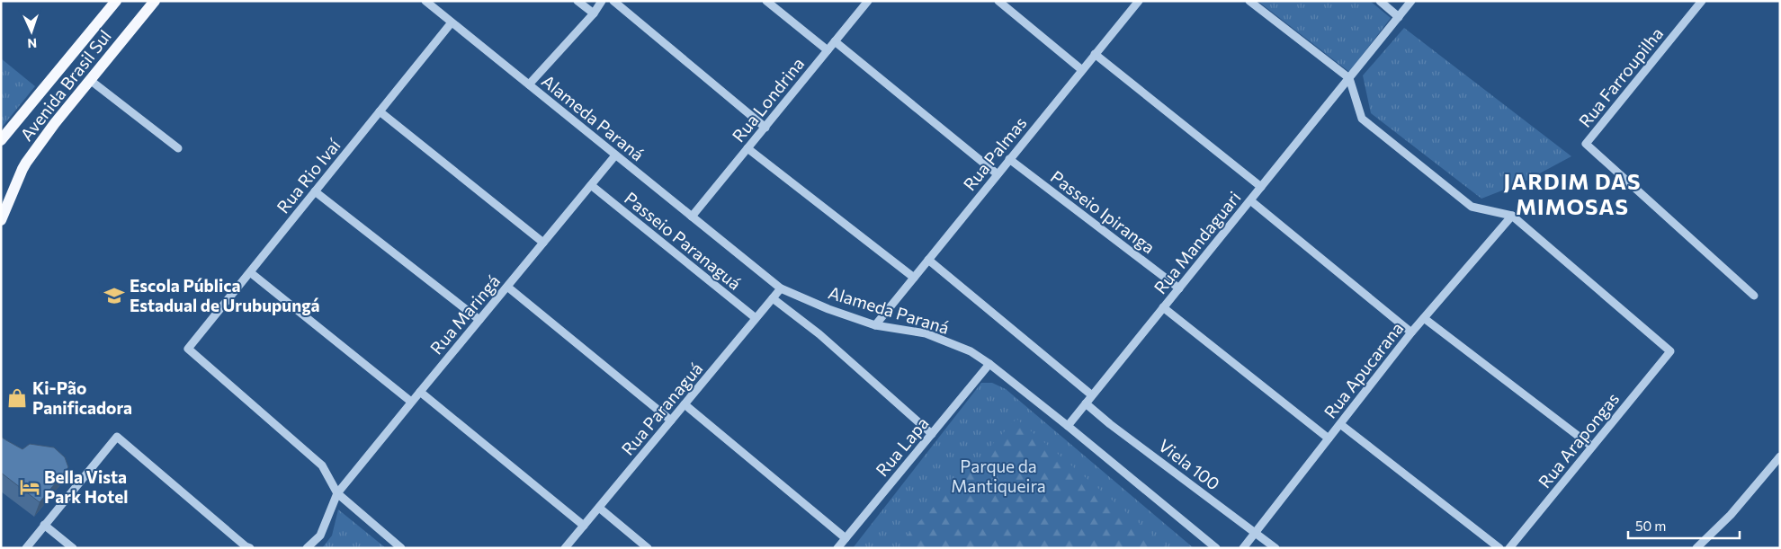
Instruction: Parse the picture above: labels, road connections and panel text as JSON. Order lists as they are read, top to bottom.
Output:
{
  "streets": {
    "main road": ["Avenida Brasil Sul"],
    "street": [
      "Rua Farroupilha",
      "Rua Londrina",
      "Alameda Paraná",
      "Rua Palmas",
      "Rua Rio Ivaí",
      "Passeio Ipiranga",
      "Passeio Paranaguá",
      "Rua Mandaguari",
      "Rua Maringá",
      "Rua Apucarana",
      "Rua Paranaguá",
      "Rua Arapongas",
      "Rua Lapa",
      "Viela 100"
    ]
  },
  "crossings": [
    ["Rua Londrina", "Alameda Paraná"],
    ["Alameda Paraná", "Rua Palmas"],
    ["Alameda Paraná", "Rua Rio Ivaí"],
    ["Alameda Paraná", "Rua Mandaguari"],
    ["Alameda Paraná", "Rua Maringá"],
    ["Alameda Paraná", "Rua Paranaguá"],
    ["Alameda Paraná", "Rua Lapa"],
    ["Rua Palmas", "Passeio Ipiranga"],
    ["Rua Rio Ivaí", "Rua Maringá"],
    ["Passeio Ipiranga", "Rua Mandaguari"],
    ["Passeio Paranaguá", "Rua Maringá"],
    ["Passeio Paranaguá", "Rua Paranaguá"],
    ["Rua Mandaguari", "Viela 100"],
    ["Rua Apucarana", "Rua Arapongas"],
    ["Rua Apucarana", "Viela 100"]
  ],
  "districts": ["JARDIM DAS MIMOSAS"],
  "parks": ["Parque da Mantiqueira"],
  "places": {
    "school or university": ["Escola Pública Estadual de Urubupungá"],
    "shop": ["Ki-Pão Panificadora"],
    "hotel": ["Bella Vista Park Hotel"]
  },
  "scale_bar": "50 m",
  "north": "bottom"
}
